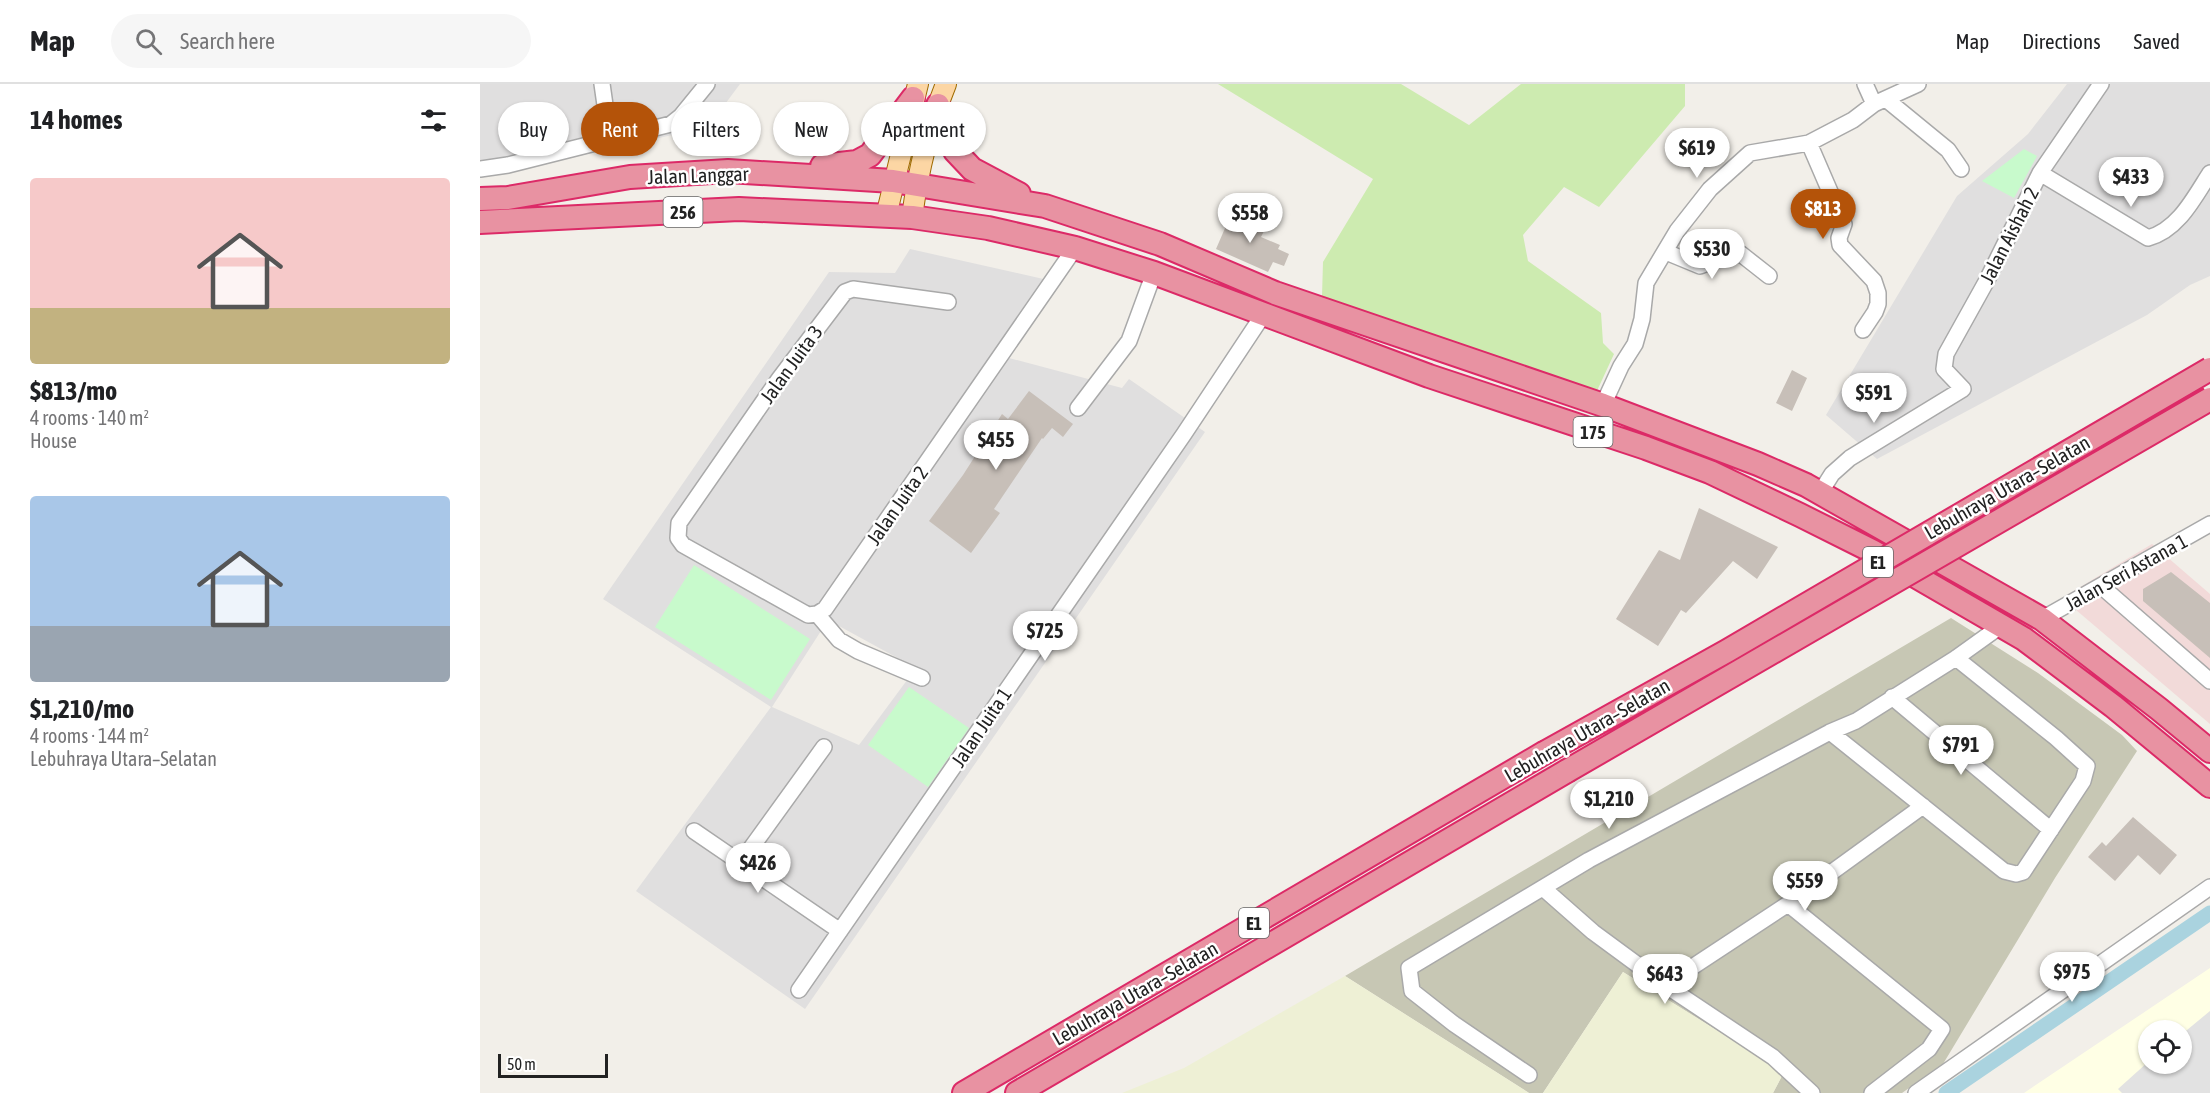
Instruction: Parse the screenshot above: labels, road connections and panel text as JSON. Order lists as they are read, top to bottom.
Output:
{
  "streets": {
    "highway": [
      "Jalan Langgar",
      "256",
      "175",
      "Lebuhraya Utara–Selatan",
      "E1"
    ],
    "street": [
      "Jalan Aishah 2",
      "Jalan Juita 3",
      "Jalan Juita 2",
      "Jalan Seri Astana 1",
      "Jalan Juita 1"
    ]
  },
  "crossings": [
    ["Jalan Langgar", "175"],
    ["Jalan Aishah 2", "175"],
    ["Jalan Juita 3", "Jalan Juita 2"],
    ["175", "Jalan Juita 2"],
    ["175", "Jalan Seri Astana 1"],
    ["175", "Jalan Juita 1"]
  ],
  "scale_bar": "50 m",
  "page": {
    "header": "Map",
    "search": "Search here",
    "nav": ["Map", "Directions", "Saved"],
    "heading": "14 homes",
    "chip": [
      "Buy",
      "Rent",
      "Filters",
      "New",
      "Apartment"
    ],
    "price": [
      "$619",
      "$433",
      "$813",
      "$558",
      "$530",
      "$591",
      "$455",
      "$725",
      "$791",
      "$1,210",
      "$426",
      "$559",
      "$975",
      "$643"
    ],
    "list": [
      {
        "name": "$813/mo",
        "note": "4 rooms · 140 m² · House"
      },
      {
        "name": "$1,210/mo",
        "note": "4 rooms · 144 m² · Lebuhraya Utara–Selatan"
      }
    ],
    "scale": "50 m"
  }
}
